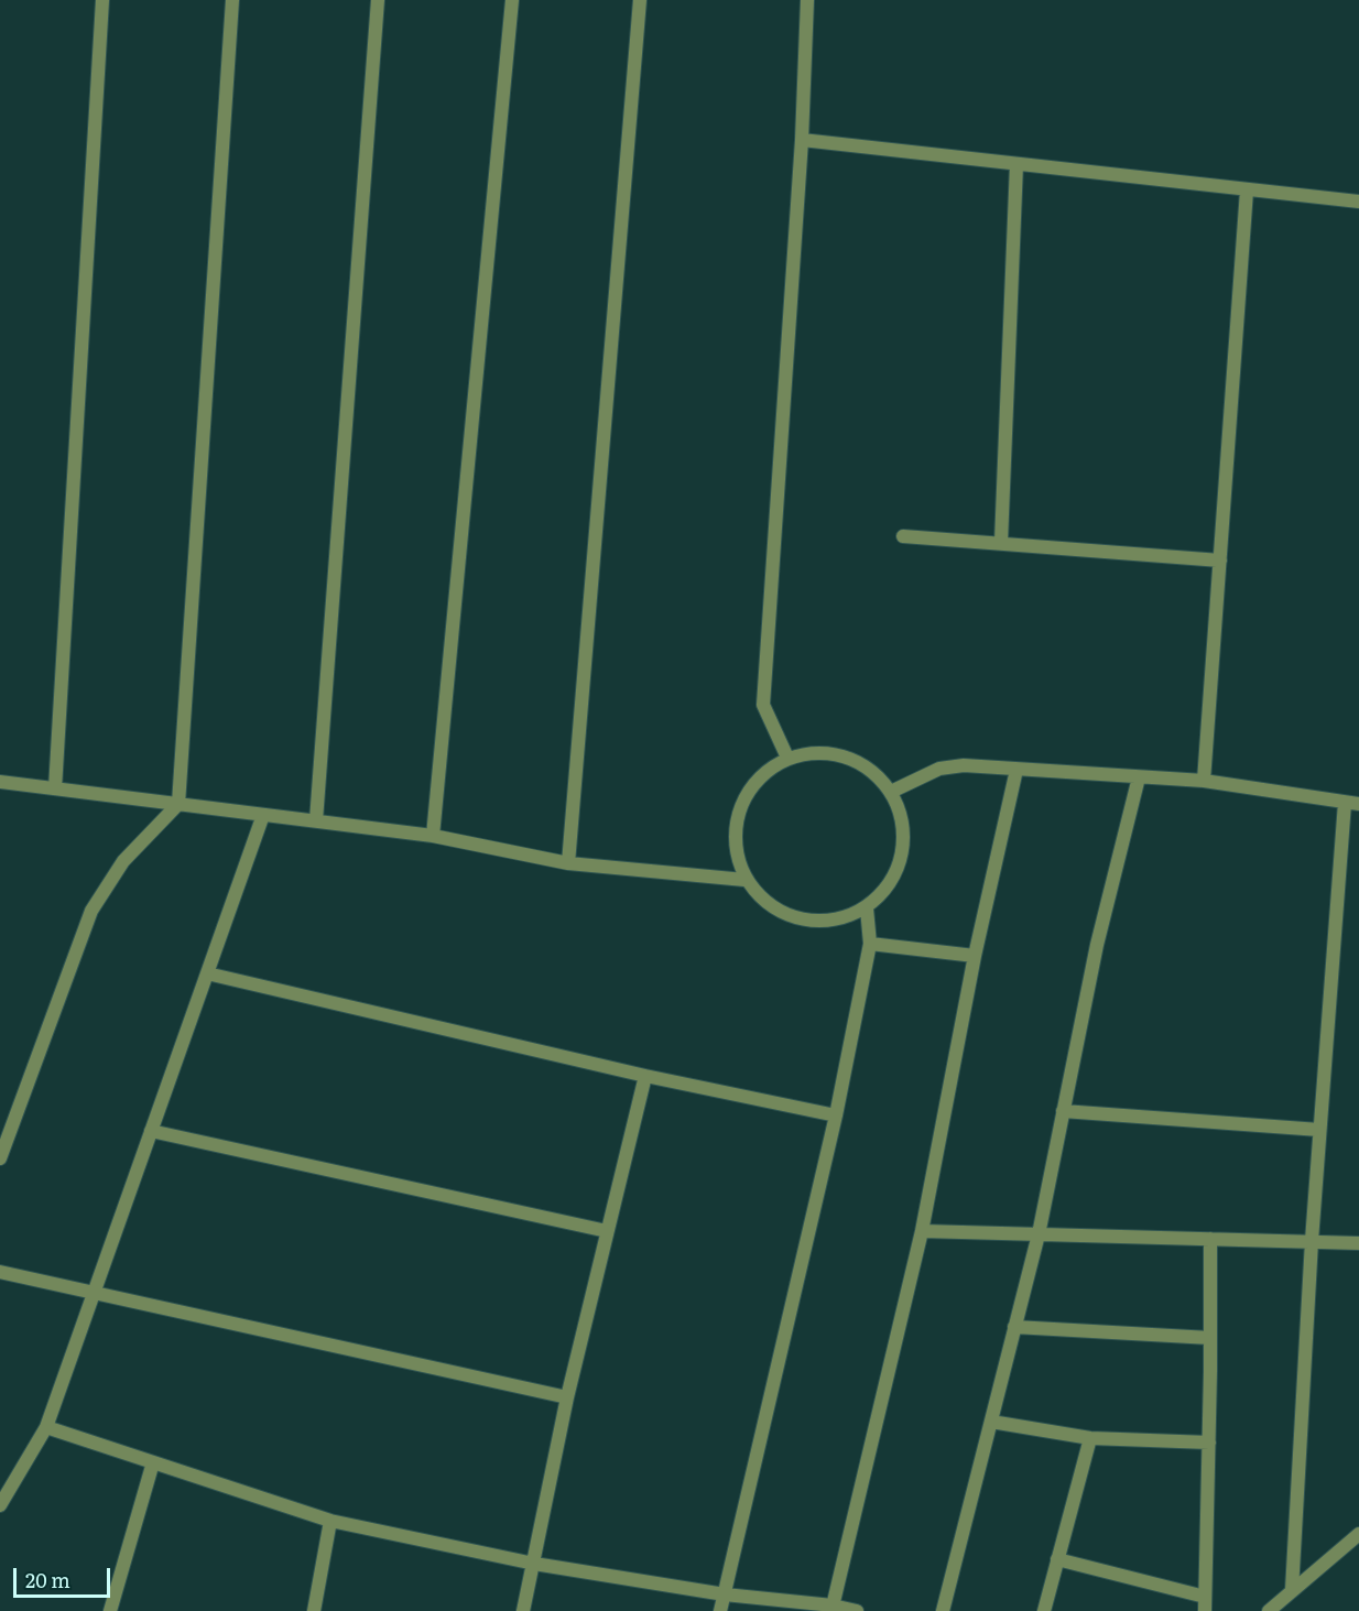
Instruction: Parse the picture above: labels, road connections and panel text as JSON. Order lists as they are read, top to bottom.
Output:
{
  "scale_bar": "20 m"
}
